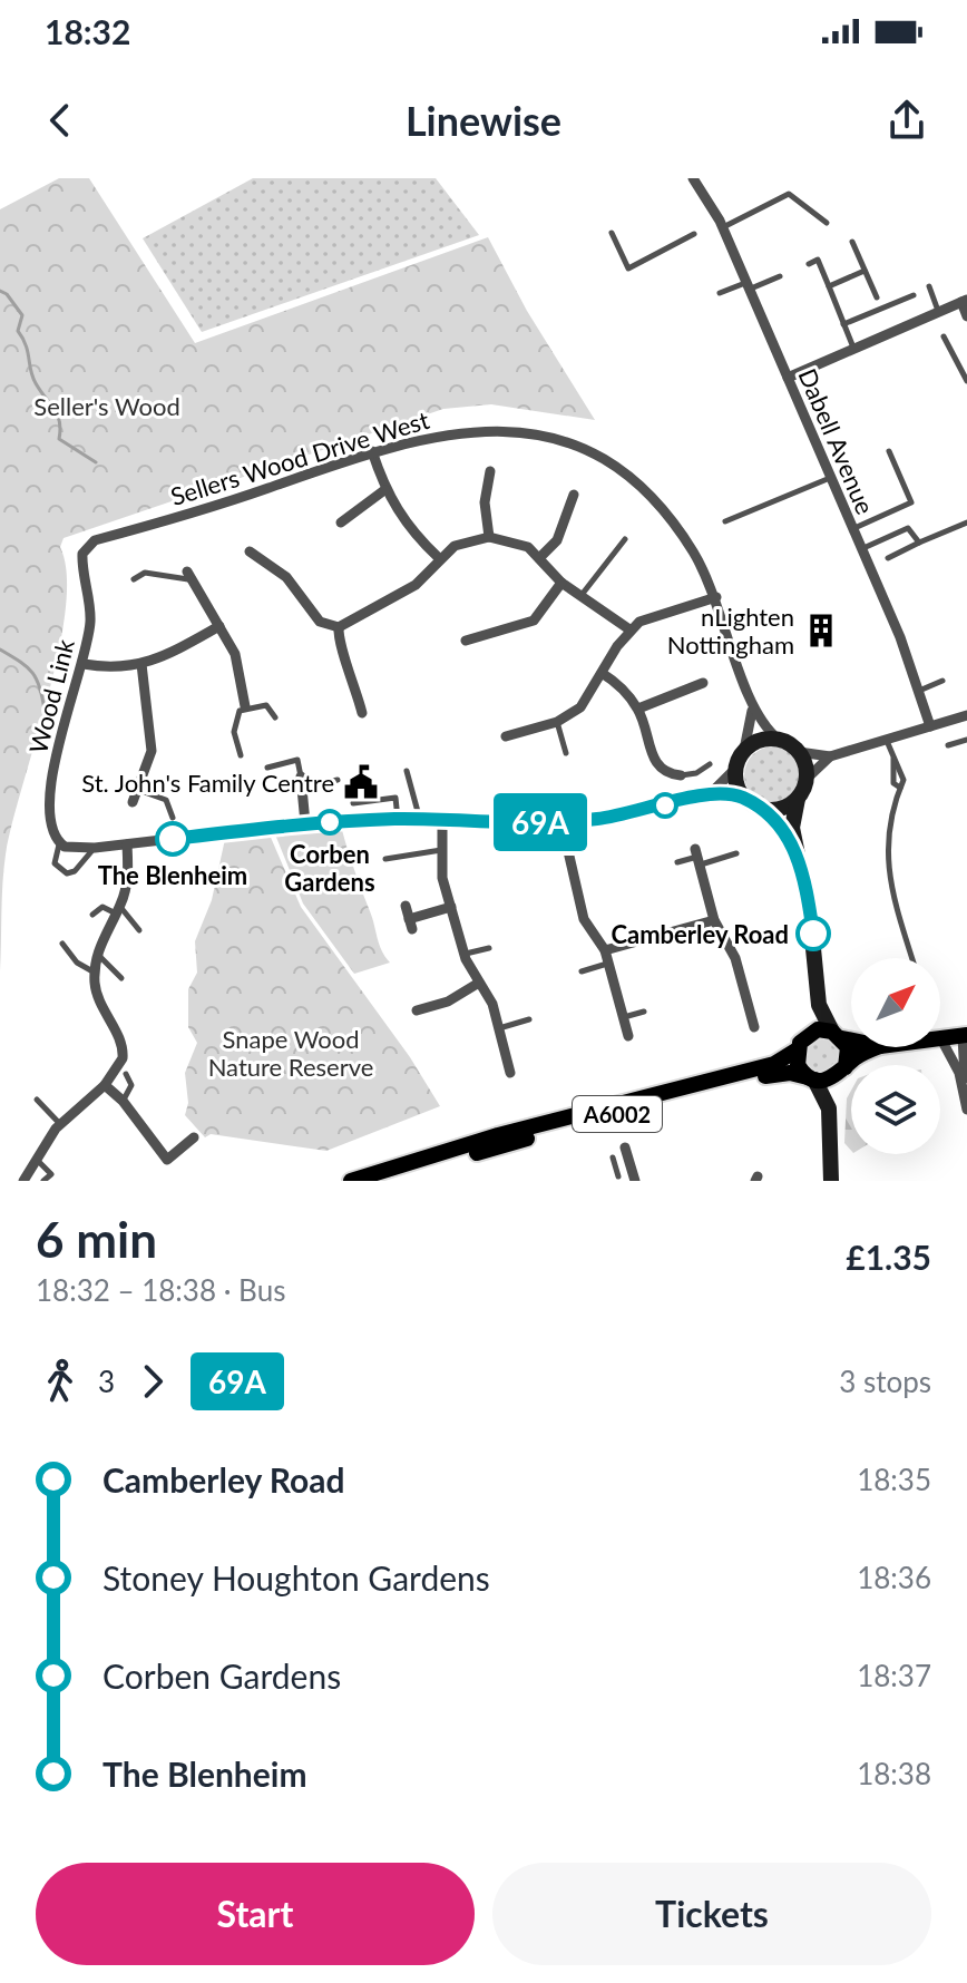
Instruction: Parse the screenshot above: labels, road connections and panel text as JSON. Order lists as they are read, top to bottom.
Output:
{
  "streets": {
    "main road": ["A6002"],
    "street": ["Dabell Avenue", "Sellers Wood Drive West", "Wood Link"]
  },
  "crossings": [
    ["Sellers Wood Drive West", "Wood Link"]
  ],
  "parks": ["Seller's Wood", "Snape Wood Nature Reserve"],
  "places": {
    "building": ["nLighten Nottingham"],
    "public building": ["St. John's Family Centre"],
    "other": ["Corben Gardens", "The Blenheim", "Camberley Road"]
  },
  "lines": ["bus line 69A"],
  "north": "top right",
  "page": {
    "status": "18:32",
    "header": "Linewise",
    "on_map": "69A",
    "heading": ["6 min", "18:32 – 18:38 · Bus", "£1.35"],
    "legs": ["3", "69A", "3 stops"],
    "list": [
      {
        "name": "Camberley Road",
        "value": "18:35"
      },
      {
        "name": "Stoney Houghton Gardens",
        "value": "18:36"
      },
      {
        "name": "Corben Gardens",
        "value": "18:37"
      },
      {
        "name": "The Blenheim",
        "value": "18:38"
      }
    ],
    "buttons": ["Start", "Tickets"]
  }
}
